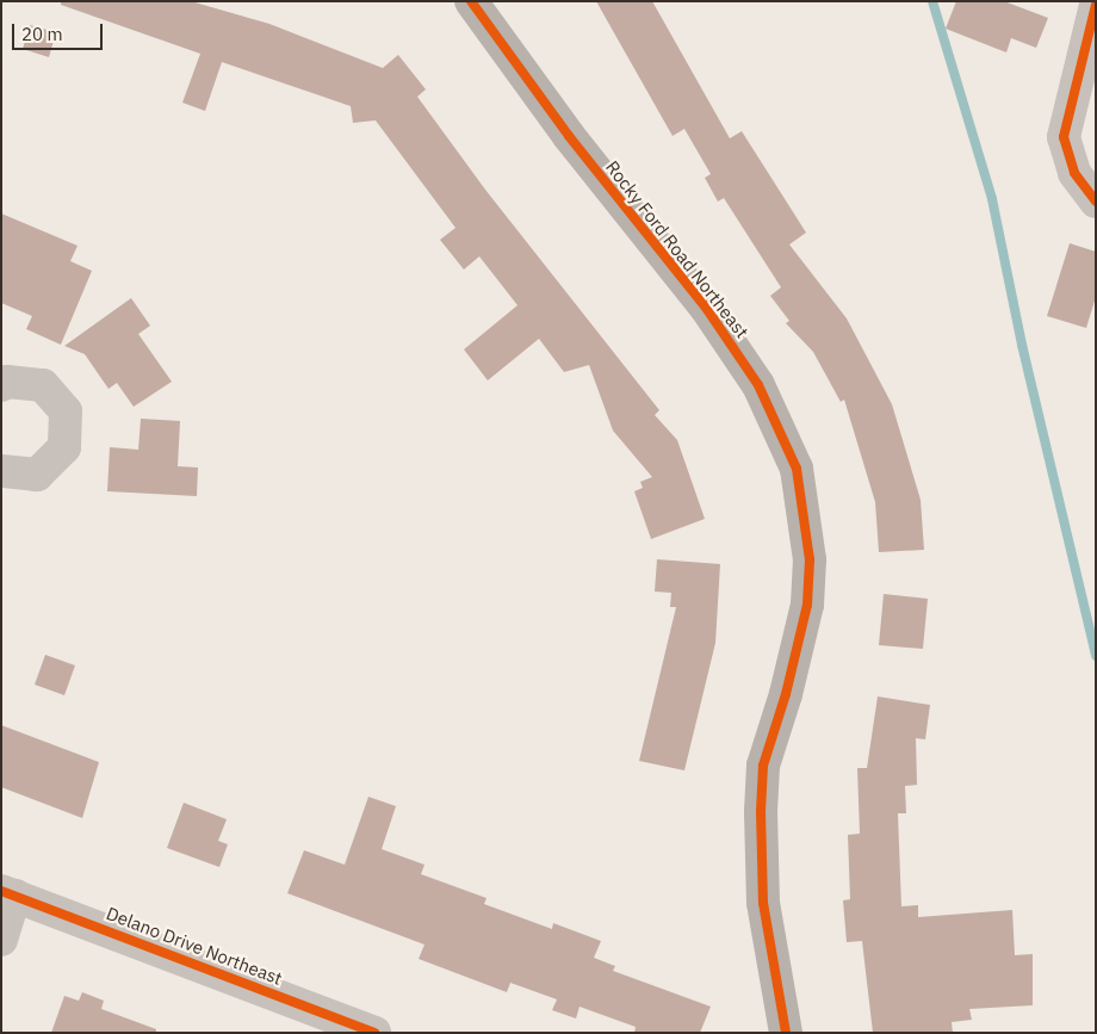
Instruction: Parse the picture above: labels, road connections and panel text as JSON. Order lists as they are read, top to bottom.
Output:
{
  "streets": {
    "street": ["Rocky Ford Road Northeast", "Delano Drive Northeast"]
  },
  "scale_bar": "20 m"
}
